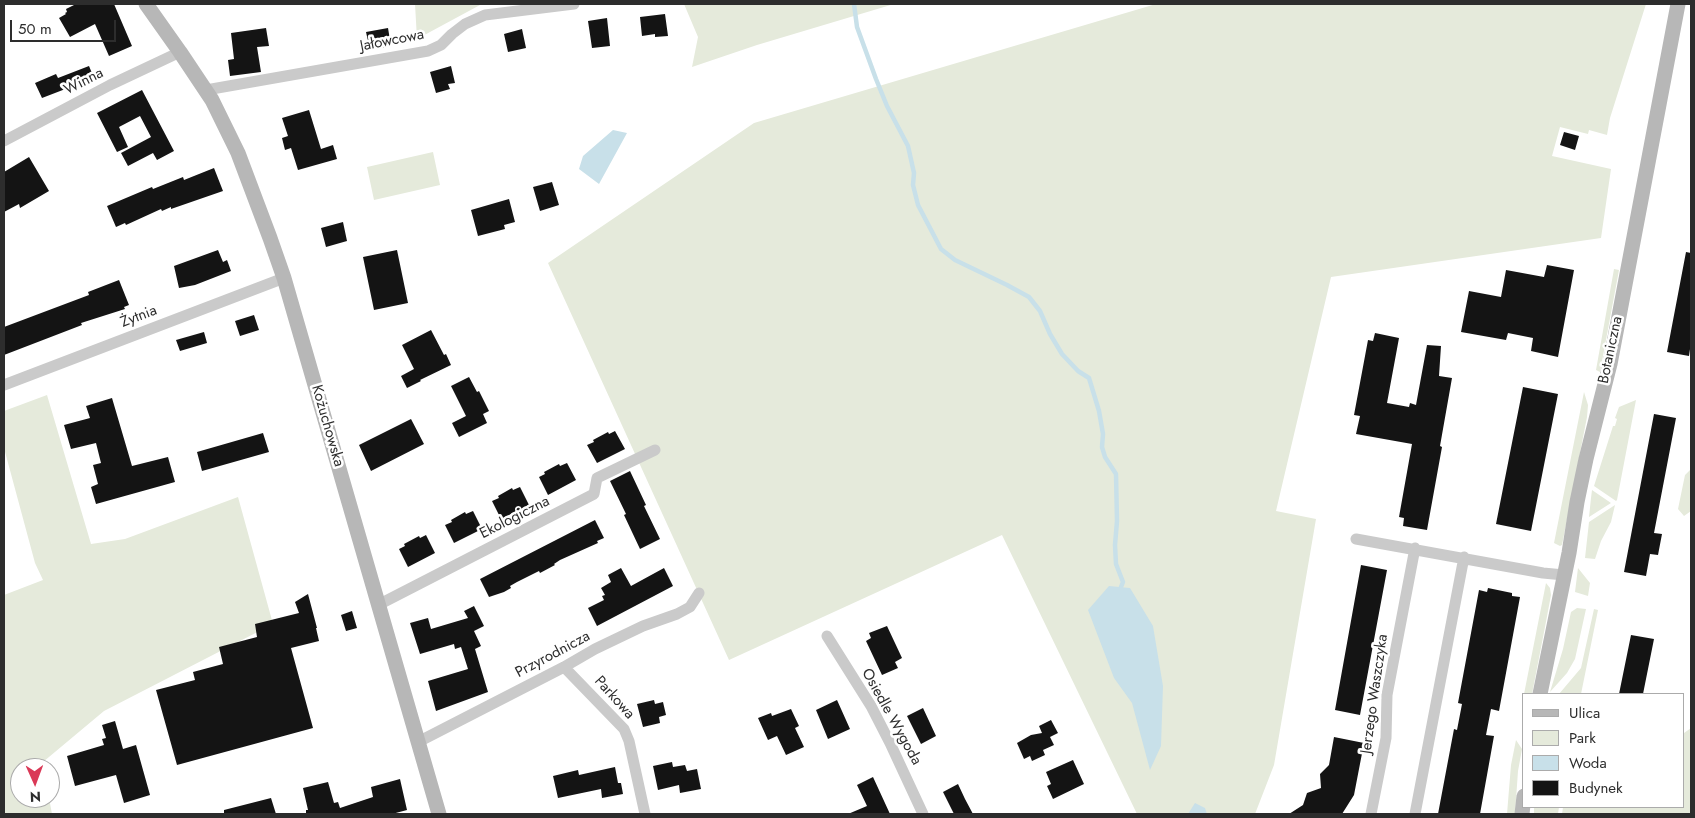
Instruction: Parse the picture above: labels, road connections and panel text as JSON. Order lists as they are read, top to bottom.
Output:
{
  "streets": {
    "main road": ["Botaniczna", "Kożuchowska"],
    "street": [
      "Jałowcowa",
      "Winna",
      "Żytnia",
      "Ekologiczna",
      "Przyrodnicza",
      "Jerzego Waszczyka",
      "Parkowa",
      "Osiedle Wygoda"
    ]
  },
  "crossings": [
    ["Jałowcowa", "Kożuchowska"],
    ["Winna", "Kożuchowska"],
    ["Żytnia", "Kożuchowska"],
    ["Kożuchowska", "Ekologiczna"],
    ["Kożuchowska", "Przyrodnicza"],
    ["Przyrodnicza", "Parkowa"]
  ],
  "legend": [
    "Ulica",
    "Park",
    "Woda",
    "Budynek"
  ],
  "scale_bar": "50 m",
  "north": "bottom"
}
